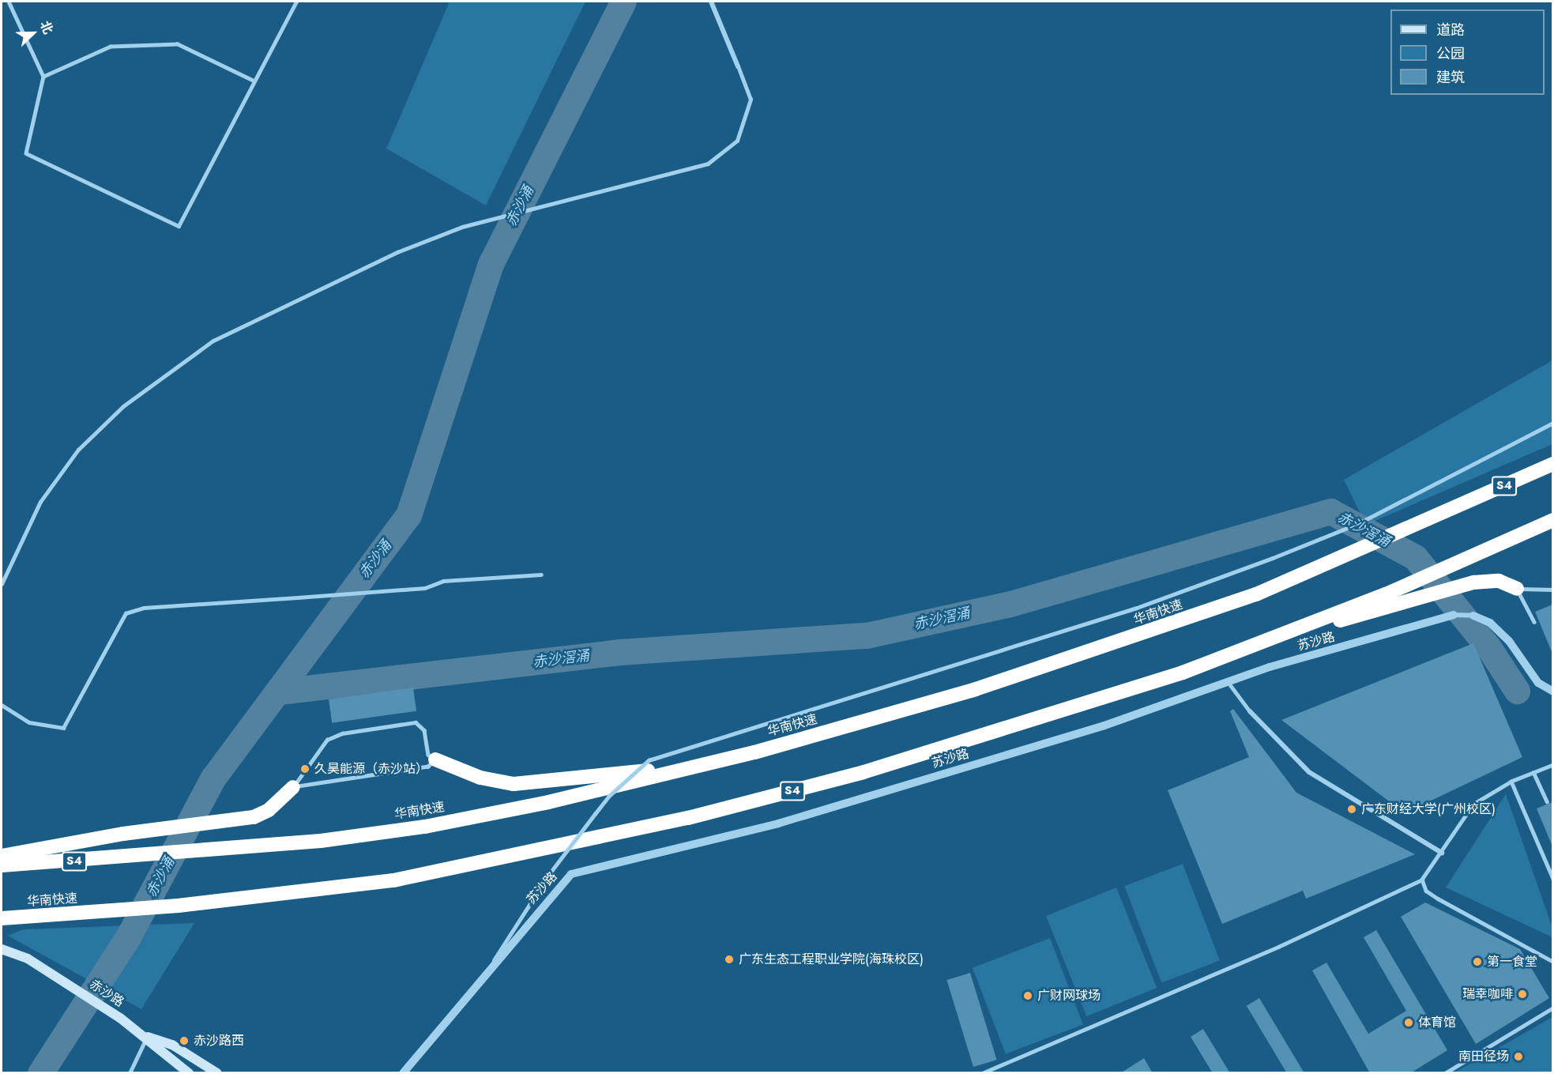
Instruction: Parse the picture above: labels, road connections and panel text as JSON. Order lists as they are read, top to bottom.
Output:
{
  "streets": {
    "highway": ["S4", "华南快速"],
    "main road": ["赤沙路"],
    "street": ["苏沙路"]
  },
  "water": ["赤沙涌", "赤沙滘涌"],
  "places": [
    "久昊能源（赤沙站）",
    "广东财经大学(广州校区)",
    "广东生态工程职业学院(海珠校区)",
    "第一食堂",
    "瑞幸咖啡",
    "广财网球场",
    "体育馆",
    "赤沙路西",
    "南田径场"
  ],
  "legend": ["道路", "公园", "建筑"],
  "north": "top right"
}
